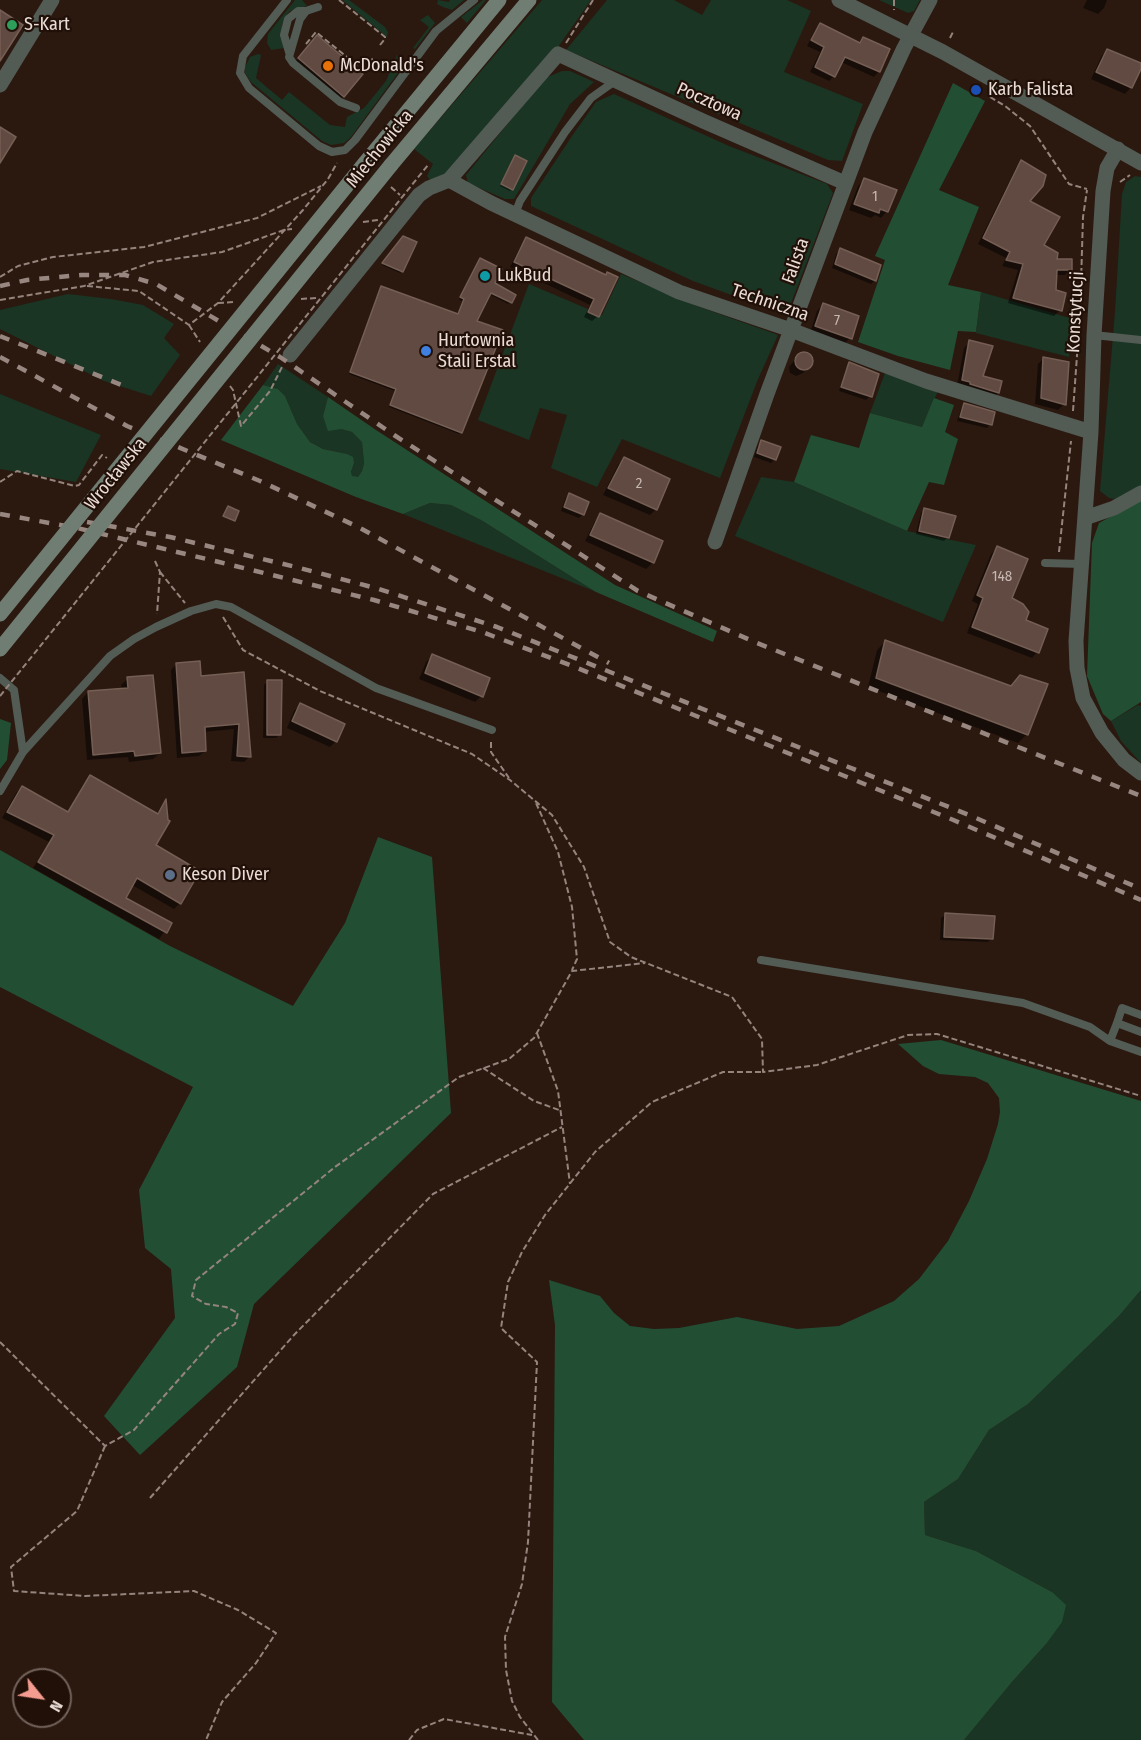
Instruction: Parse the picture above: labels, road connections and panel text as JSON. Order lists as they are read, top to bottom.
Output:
{
  "streets": {
    "main road": ["Miechowicka", "Wrocławska"],
    "street": [
      "Pocztowa",
      "Falista",
      "Techniczna",
      "Konstytucji"
    ]
  },
  "crossings": [
    ["Pocztowa", "Falista"],
    ["Miechowicka", "Wrocławska"],
    ["Falista", "Techniczna"],
    ["Techniczna", "Konstytucji"]
  ],
  "places": [
    "S-Kart",
    "McDonald's",
    "Karb Falista",
    "LukBud",
    "Hurtownia Stali Erstal",
    "Keson Diver"
  ],
  "house_numbers": [
    "1",
    "7",
    "2",
    "148"
  ],
  "north": "bottom right"
}
